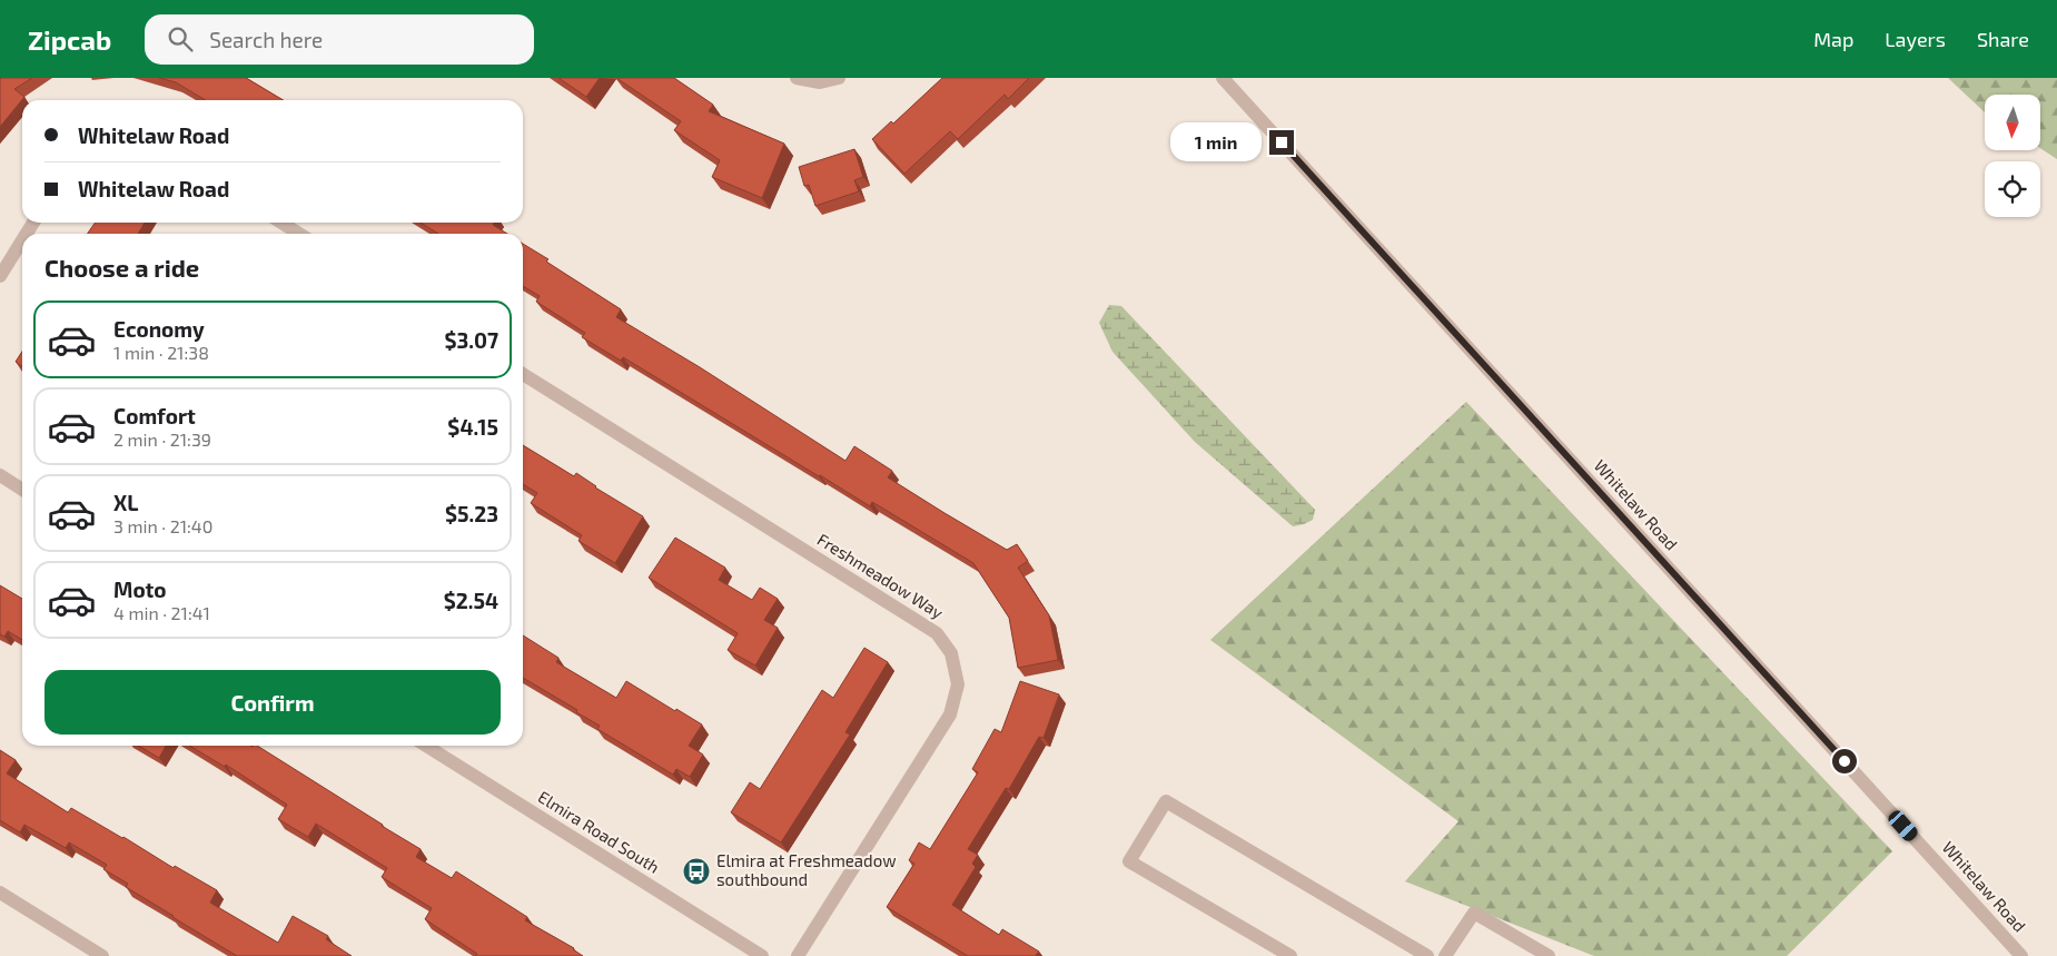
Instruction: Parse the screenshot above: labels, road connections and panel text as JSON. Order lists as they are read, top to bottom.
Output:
{
  "streets": {
    "street": ["Whitelaw Road", "Freshmeadow Way", "Elmira Road South"]
  },
  "places": {
    "bus stop": ["Elmira at Freshmeadow southbound"]
  },
  "north": "bottom",
  "page": {
    "header": "Zipcab",
    "search": "Search here",
    "nav": ["Map", "Layers", "Share"],
    "banner": ["Whitelaw Road", "Whitelaw Road"],
    "bubble": "1 min",
    "heading": "Choose a ride",
    "list": [
      {
        "name": "Economy",
        "note": "1 min · 21:38",
        "value": "$3.07"
      },
      {
        "name": "Comfort",
        "note": "2 min · 21:39",
        "value": "$4.15"
      },
      {
        "name": "XL",
        "note": "3 min · 21:40",
        "value": "$5.23"
      },
      {
        "name": "Moto",
        "note": "4 min · 21:41",
        "value": "$2.54"
      }
    ],
    "buttons": "Confirm"
  }
}
